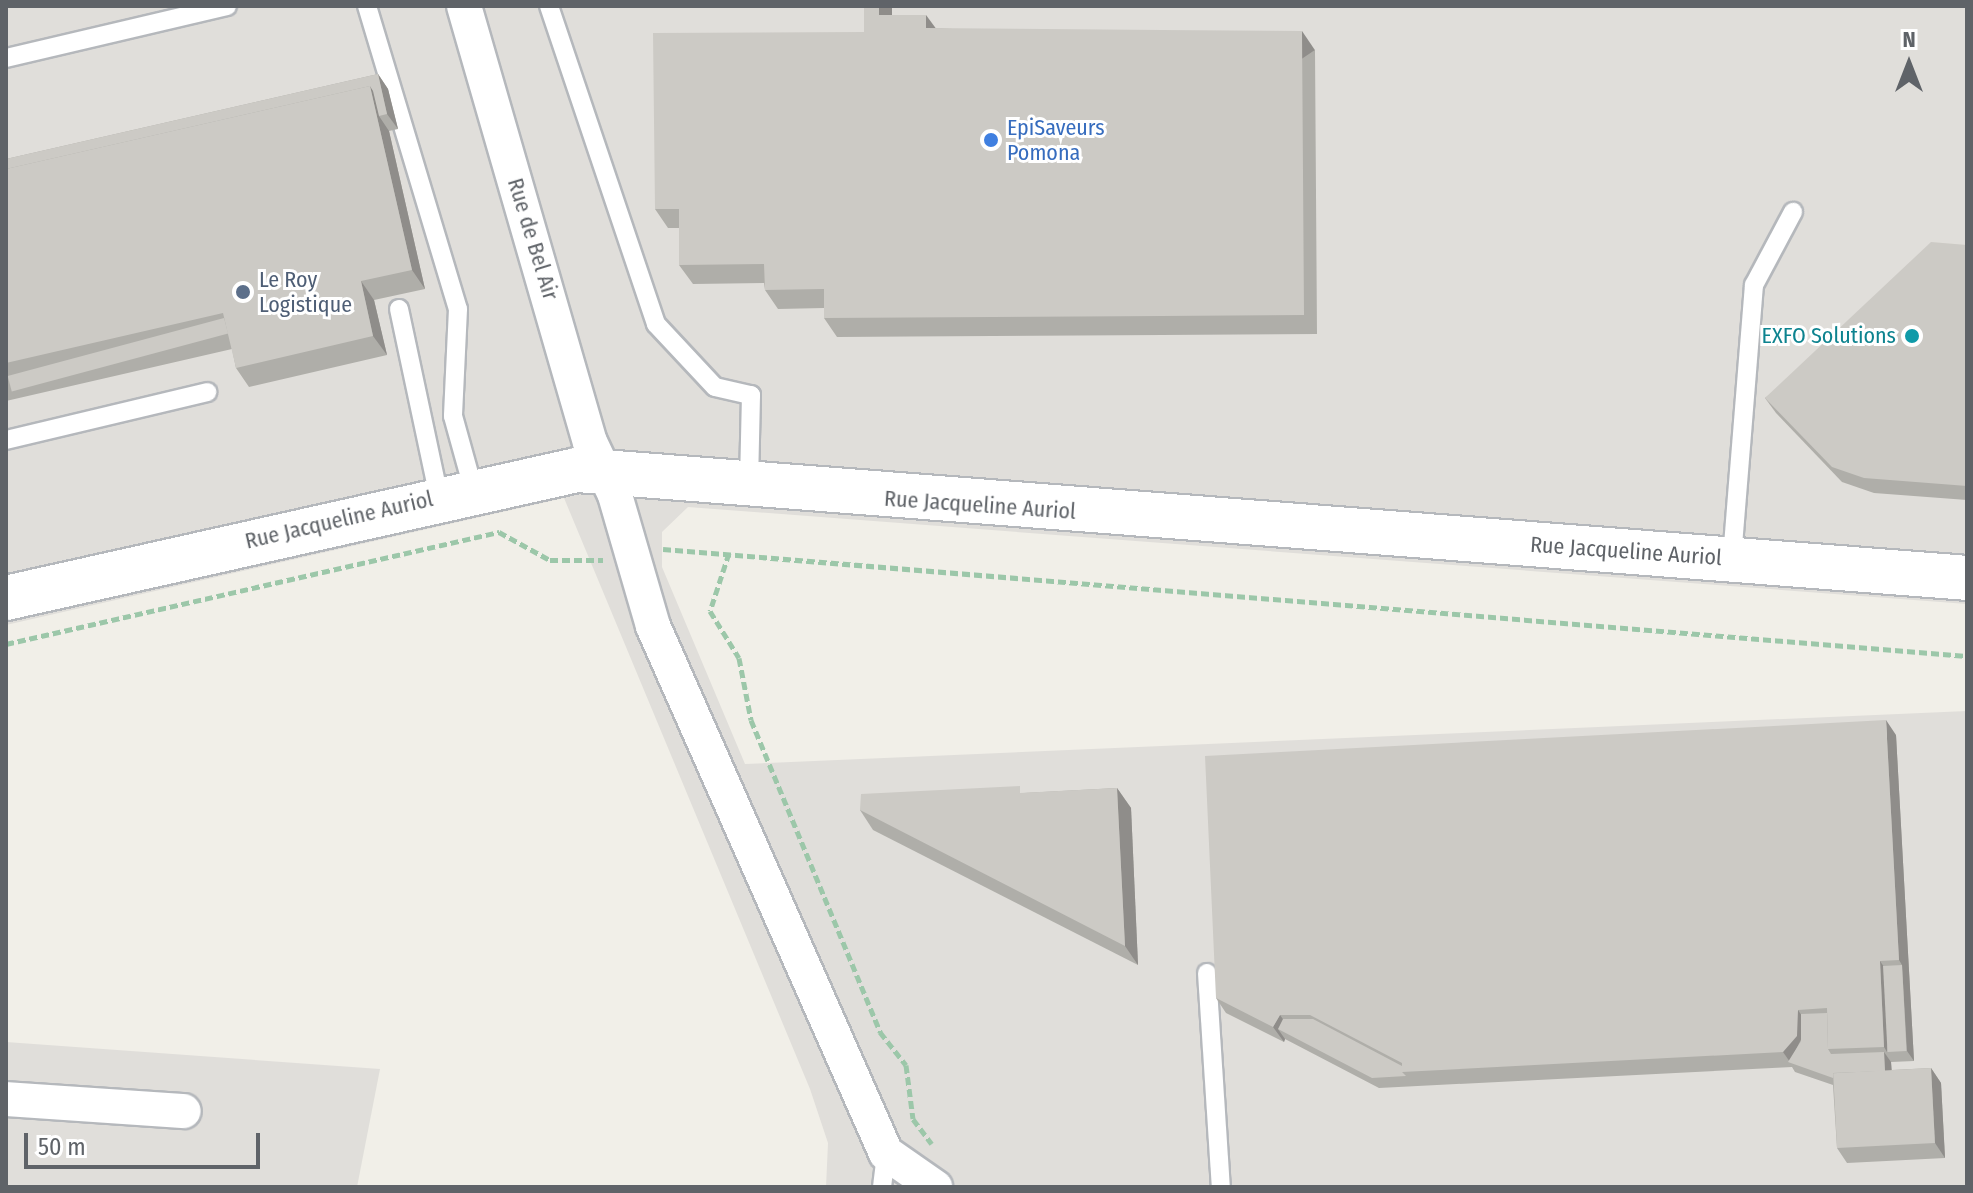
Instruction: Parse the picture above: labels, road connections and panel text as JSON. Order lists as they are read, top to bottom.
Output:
{
  "streets": {
    "street": ["Rue de Bel Air", "Rue Jacqueline Auriol"]
  },
  "crossings": [
    ["Rue de Bel Air", "Rue Jacqueline Auriol"]
  ],
  "places": ["EpiSaveurs Pomona", "Le Roy Logistique", "EXFO Solutions"],
  "scale_bar": "50 m",
  "north": "top"
}
